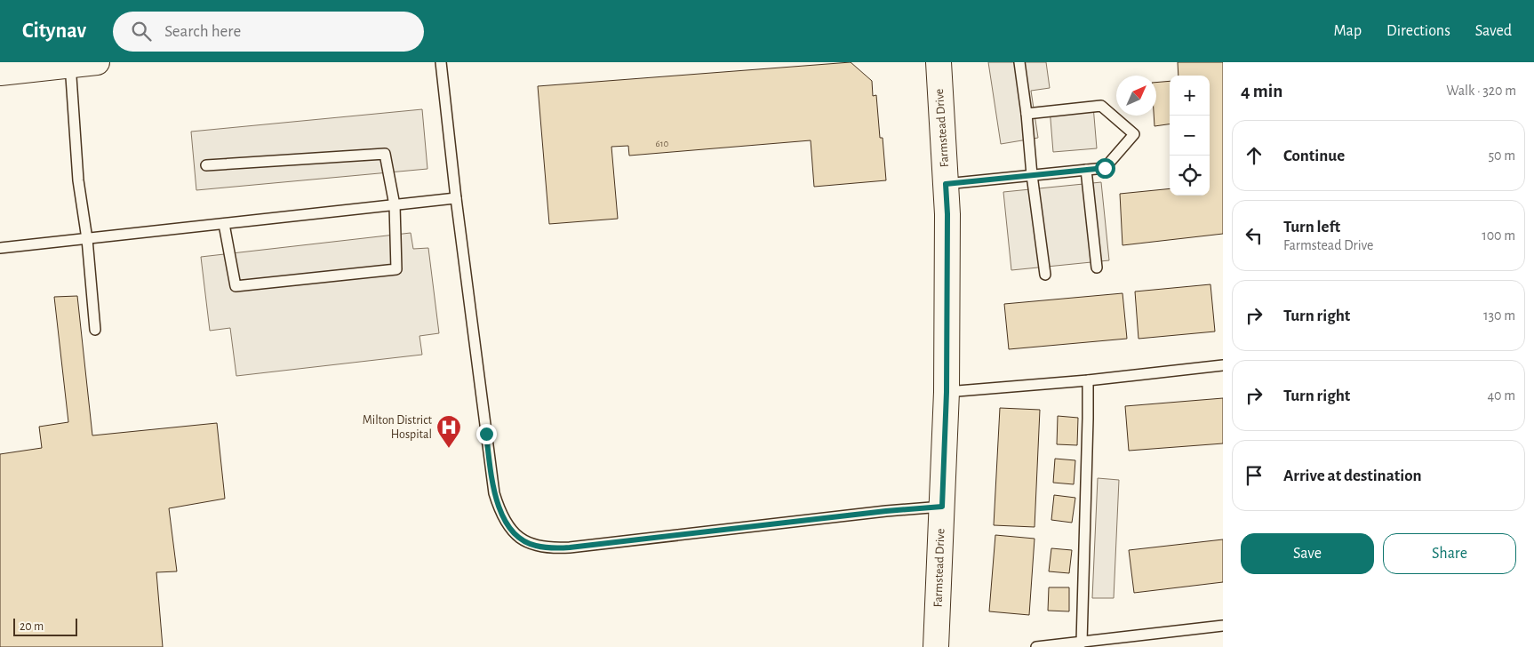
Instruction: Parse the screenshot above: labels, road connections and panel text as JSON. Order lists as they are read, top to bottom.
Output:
{
  "streets": {
    "street": ["Farmstead Drive"]
  },
  "places": {
    "hospital": ["Milton District Hospital"]
  },
  "house_numbers": ["610"],
  "scale_bar": "20 m",
  "north": "top right",
  "page": {
    "header": "Citynav",
    "search": "Search here",
    "nav": ["Map", "Directions", "Saved"],
    "heading": ["4 min", "Walk · 320 m"],
    "map_buttons": ["+", "−"],
    "list": [
      ["Continue", "50 m"],
      ["Turn left", "Farmstead Drive", "100 m"],
      ["Turn right", "130 m"],
      ["Turn right", "40 m"],
      "Arrive at destination"
    ],
    "buttons": ["Save", "Share"],
    "scale": "20 m"
  }
}
